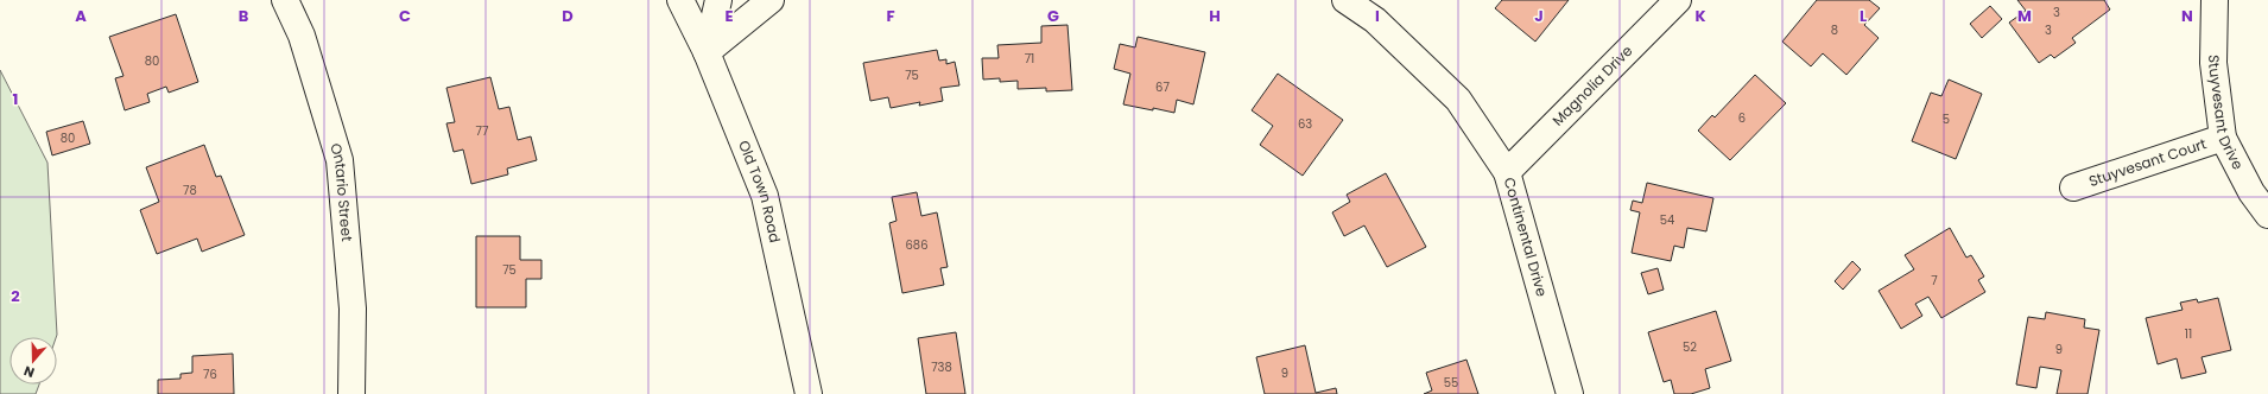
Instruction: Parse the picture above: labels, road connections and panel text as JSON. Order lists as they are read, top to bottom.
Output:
{
  "streets": {
    "street": [
      "Magnolia Drive",
      "Stuyvesant Drive",
      "Stuyvesant Court",
      "Old Town Road",
      "Ontario Street",
      "Continental Drive"
    ]
  },
  "crossings": [
    ["Magnolia Drive", "Continental Drive"],
    ["Stuyvesant Drive", "Stuyvesant Court"]
  ],
  "house_numbers": [
    "3",
    "8",
    "3",
    "71",
    "80",
    "75",
    "67",
    "6",
    "5",
    "63",
    "77",
    "80",
    "78",
    "54",
    "686",
    "75",
    "7",
    "11",
    "52",
    "9",
    "738",
    "9",
    "76",
    "55"
  ],
  "north": "bottom",
  "grid": {
    "columns": [
      "A",
      "B",
      "C",
      "D",
      "E",
      "F",
      "G",
      "H",
      "I",
      "J",
      "K",
      "L",
      "M",
      "N"
    ],
    "rows": ["1", "2"]
  }
}
